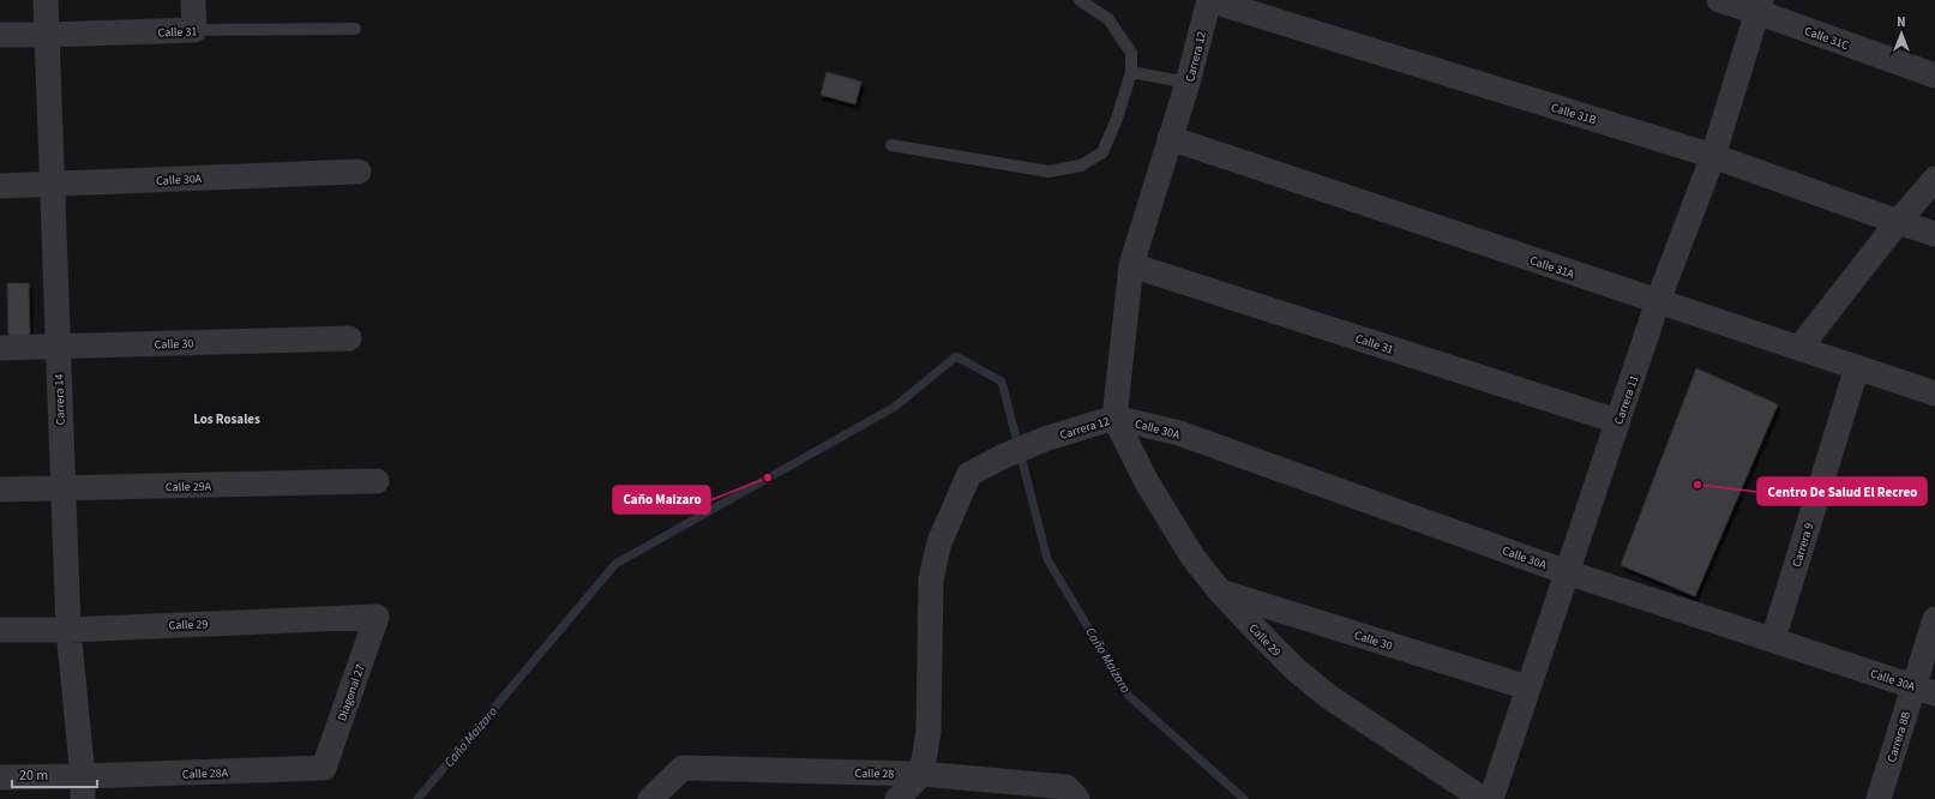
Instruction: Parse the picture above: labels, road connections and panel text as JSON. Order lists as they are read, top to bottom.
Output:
{
  "streets": {
    "street": [
      "Calle 31",
      "Calle 31C",
      "Carrera 12",
      "Calle 31B",
      "Calle 30A",
      "Calle 31A",
      "Calle 30",
      "Carrera 14",
      "Carrera 11",
      "Calle 29A",
      "Carrera 9",
      "Calle 29",
      "Diagonal 27",
      "Carrera 8B",
      "Calle 28A",
      "Calle 28"
    ]
  },
  "crossings": [
    ["Calle 31", "Carrera 12"],
    ["Calle 31", "Carrera 14"],
    ["Calle 31", "Carrera 11"],
    ["Calle 31C", "Carrera 11"],
    ["Carrera 12", "Calle 31B"],
    ["Carrera 12", "Calle 30A"],
    ["Carrera 12", "Calle 31A"],
    ["Carrera 12", "Calle 29"],
    ["Carrera 12", "Calle 28"],
    ["Calle 31B", "Carrera 11"],
    ["Calle 30A", "Carrera 14"],
    ["Calle 30A", "Carrera 11"],
    ["Calle 30A", "Carrera 9"],
    ["Calle 30A", "Calle 29"],
    ["Calle 30A", "Carrera 8B"],
    ["Calle 31A", "Carrera 11"],
    ["Calle 31A", "Carrera 9"],
    ["Calle 30", "Carrera 14"],
    ["Calle 30", "Carrera 11"],
    ["Calle 30", "Calle 29"],
    ["Carrera 14", "Calle 29A"],
    ["Carrera 14", "Calle 29"],
    ["Carrera 14", "Calle 28A"],
    ["Calle 29", "Diagonal 27"],
    ["Diagonal 27", "Calle 28A"]
  ],
  "districts": ["Los Rosales"],
  "water": ["Caño Maizaro"],
  "places": ["Caño Maizaro", "Centro De Salud El Recreo"],
  "scale_bar": "20 m",
  "north": "top"
}
